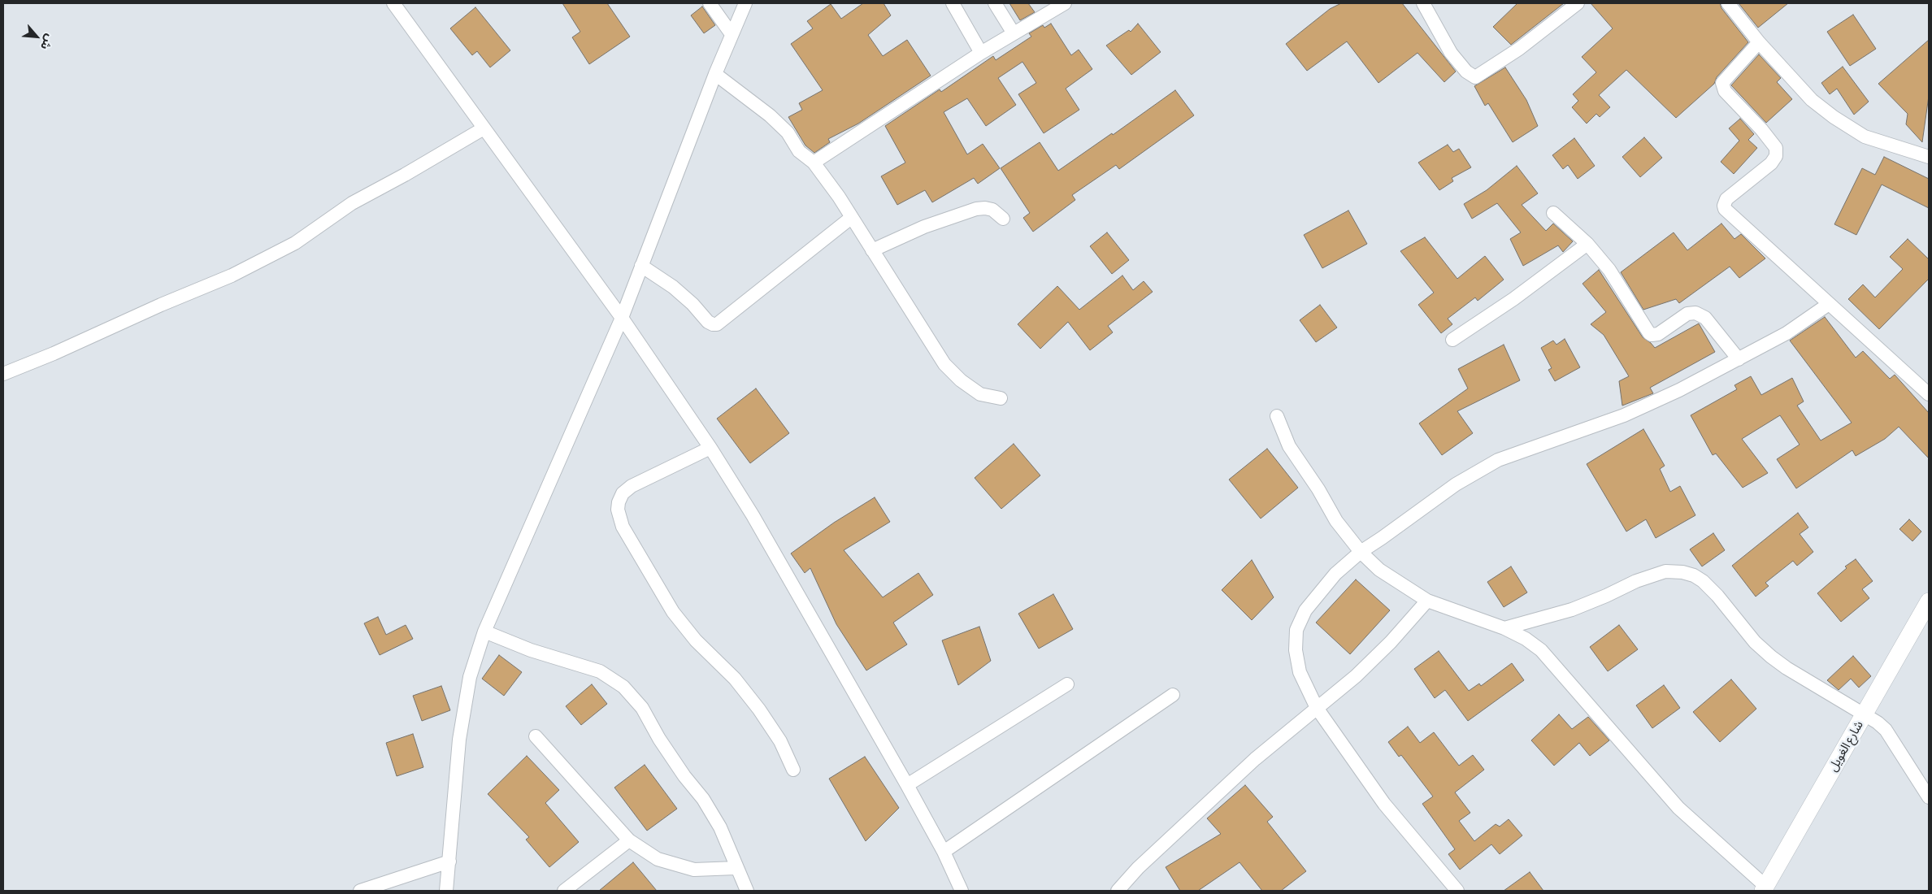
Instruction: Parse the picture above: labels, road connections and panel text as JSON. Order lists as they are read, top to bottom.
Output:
{
  "streets": {
    "street": ["شارع الغويل"]
  },
  "north": "bottom right"
}
